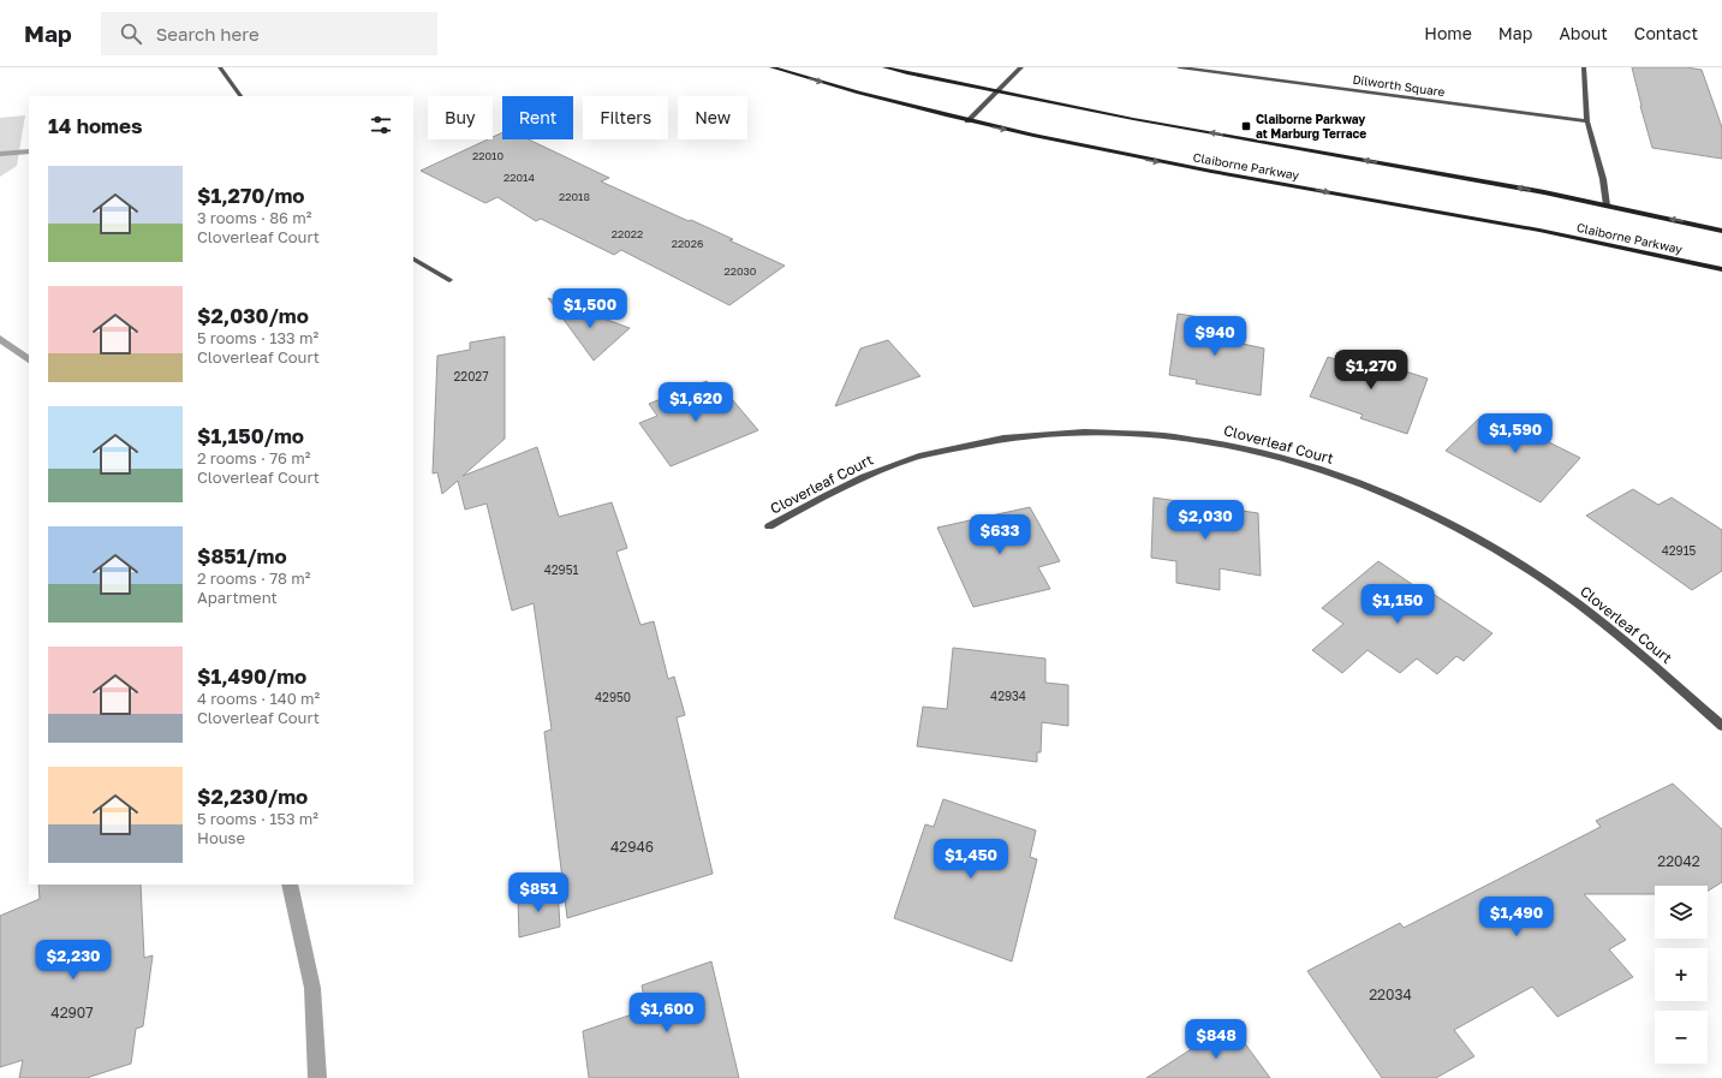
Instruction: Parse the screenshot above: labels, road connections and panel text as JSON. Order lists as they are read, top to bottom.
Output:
{
  "streets": {
    "main road": ["Claiborne Parkway"],
    "street": ["Dilworth Square", "Cloverleaf Court"]
  },
  "places": {
    "transit": ["Claiborne Parkway at Marburg Terrace"]
  },
  "house_numbers": [
    "22010",
    "22014",
    "22018",
    "22022",
    "22026",
    "22030",
    "22027",
    "42915",
    "42951",
    "42934",
    "42950",
    "42946",
    "22042",
    "22034",
    "42907"
  ],
  "page": {
    "header": "Map",
    "search": "Search here",
    "nav": [
      "Home",
      "Map",
      "About",
      "Contact"
    ],
    "chip": [
      "Buy",
      "Rent",
      "Filters",
      "New"
    ],
    "heading": "14 homes",
    "list": [
      {
        "name": "$1,270/mo",
        "note": "3 rooms · 86 m² · Cloverleaf Court"
      },
      {
        "name": "$2,030/mo",
        "note": "5 rooms · 133 m² · Cloverleaf Court"
      },
      {
        "name": "$1,150/mo",
        "note": "2 rooms · 76 m² · Cloverleaf Court"
      },
      {
        "name": "$851/mo",
        "note": "2 rooms · 78 m² · Apartment"
      },
      {
        "name": "$1,490/mo",
        "note": "4 rooms · 140 m² · Cloverleaf Court"
      },
      {
        "name": "$2,230/mo",
        "note": "5 rooms · 153 m² · House"
      }
    ],
    "price": [
      "$1,500",
      "$940",
      "$1,270",
      "$1,620",
      "$1,590",
      "$2,030",
      "$633",
      "$1,150",
      "$1,450",
      "$851",
      "$1,490",
      "$2,230",
      "$1,600",
      "$848"
    ],
    "map_buttons": ["+", "−"]
  }
}
